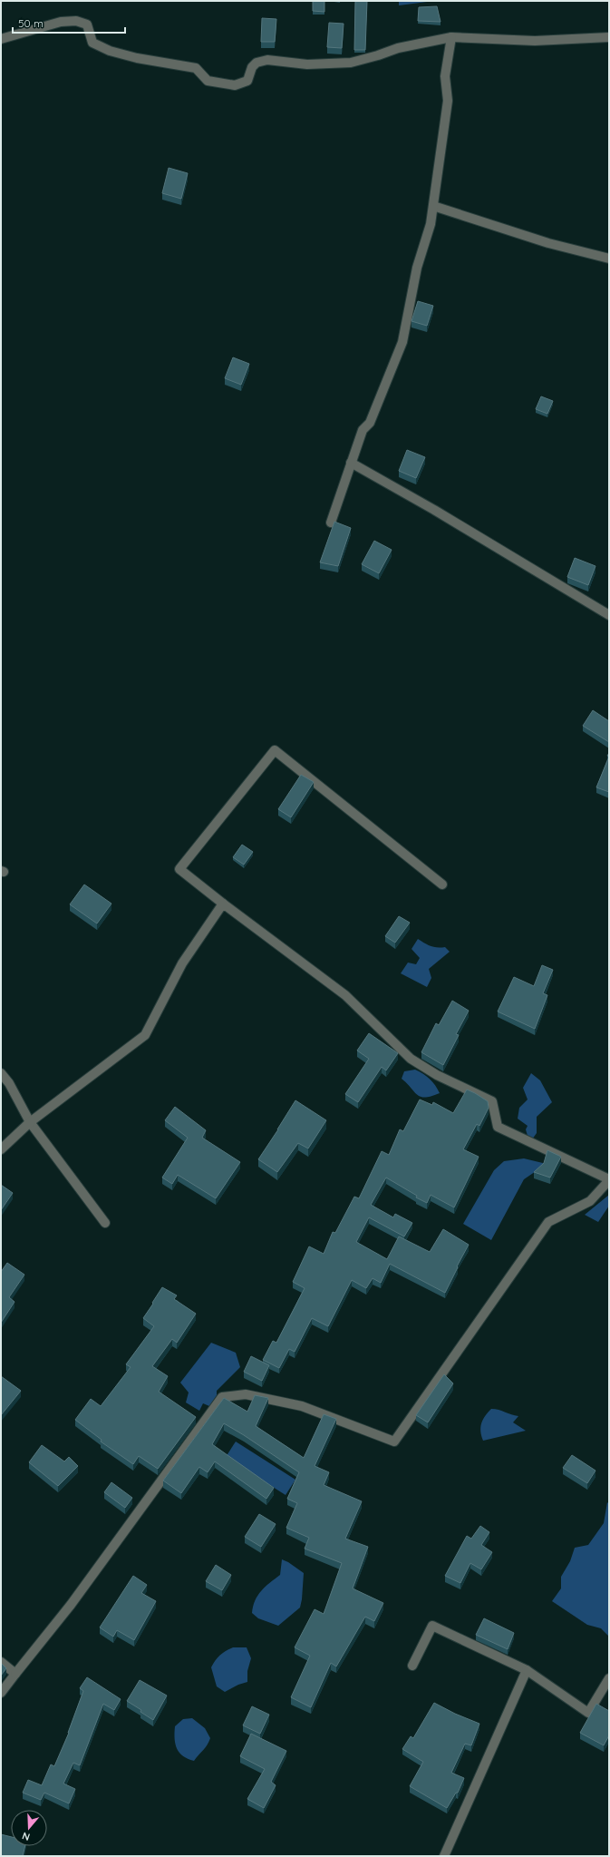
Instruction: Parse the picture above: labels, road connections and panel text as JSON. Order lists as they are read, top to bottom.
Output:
{
  "scale_bar": "50 m",
  "north": "bottom"
}
